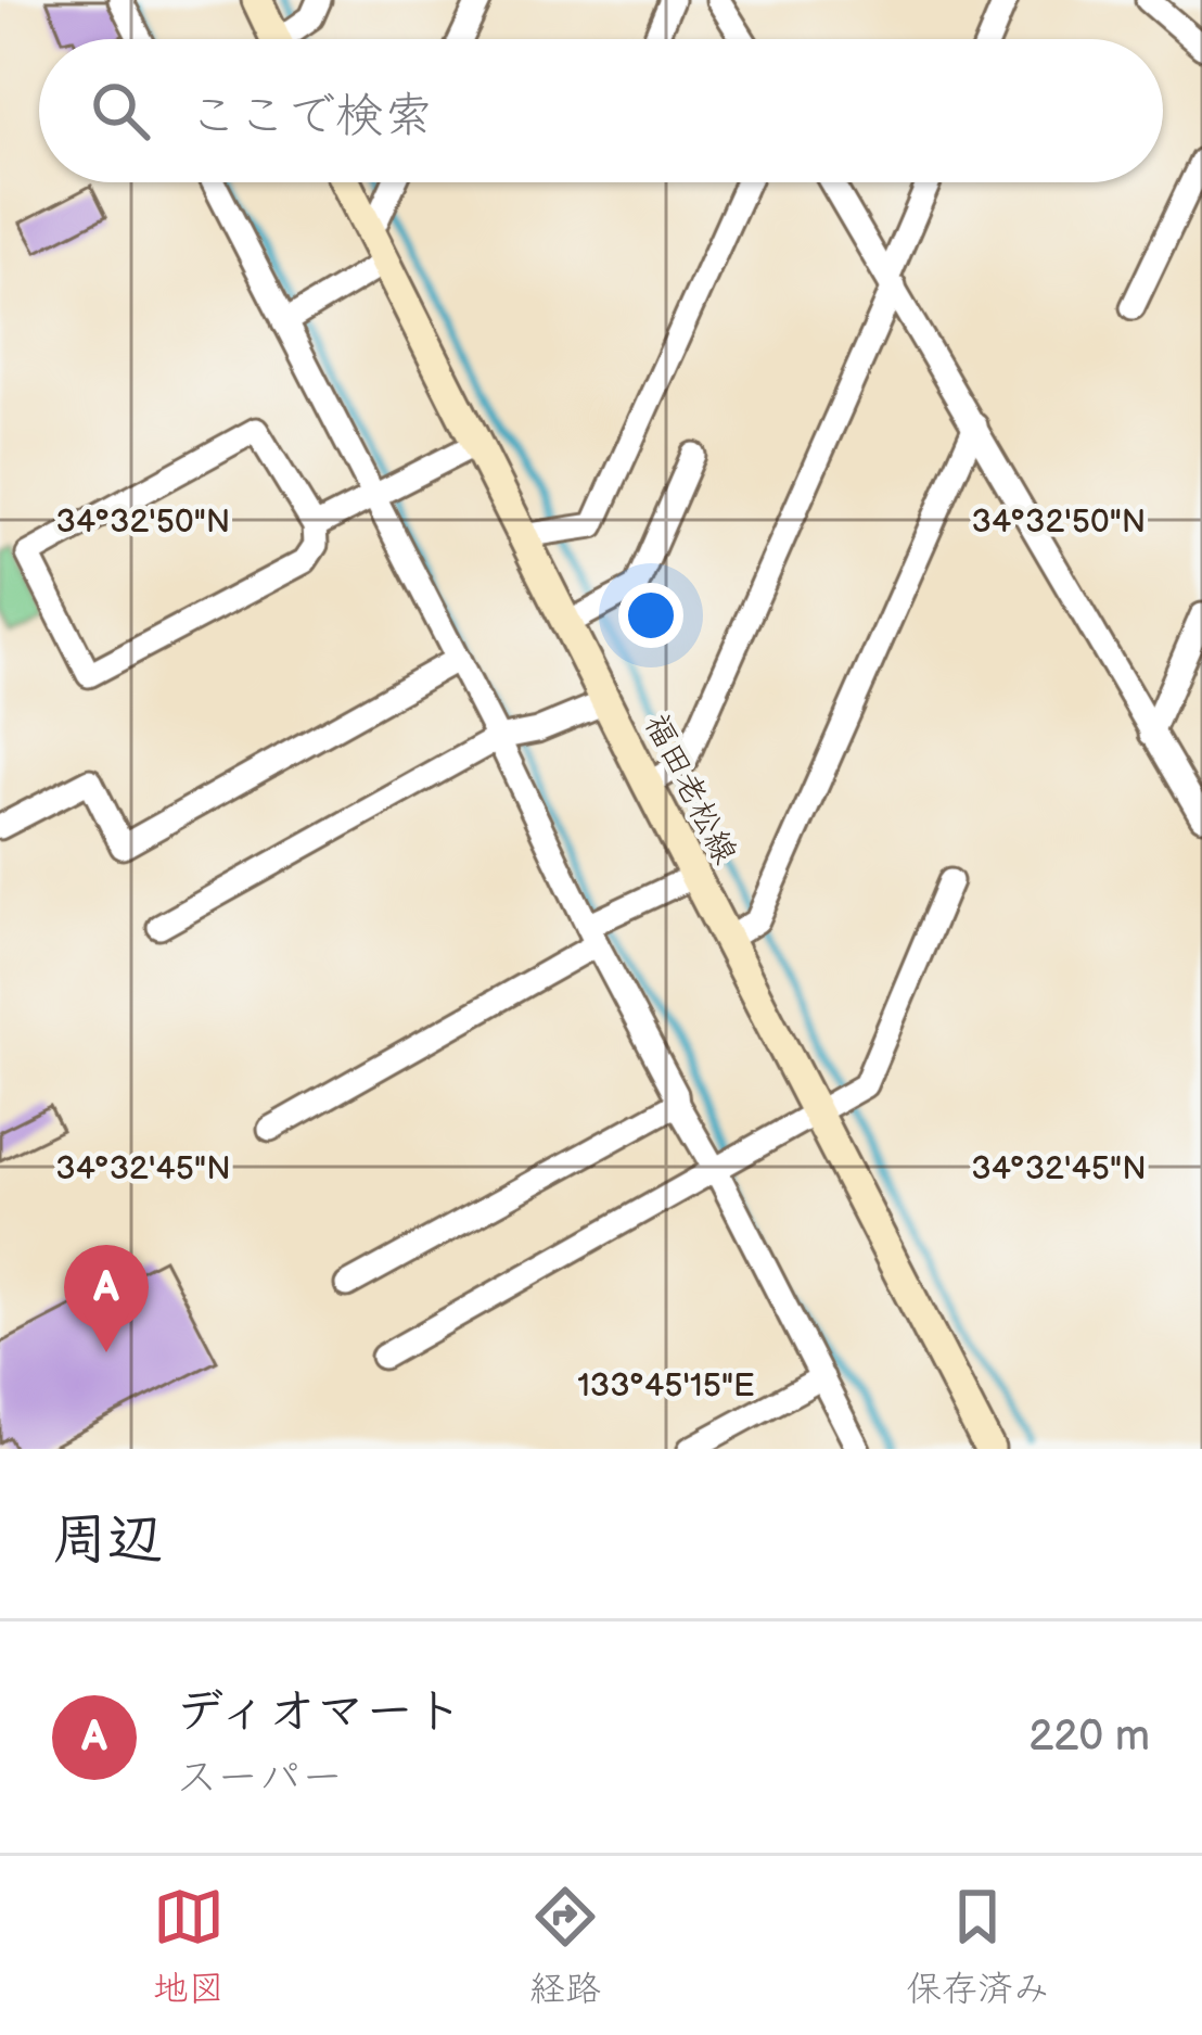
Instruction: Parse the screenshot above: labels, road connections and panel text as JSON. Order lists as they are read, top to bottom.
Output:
{
  "streets": {
    "main road": ["福田老松線"]
  },
  "page": {
    "search": "ここで検索",
    "pins": "A",
    "heading": "周辺",
    "list": [
      {
        "mark": "A",
        "name": "ディオマート",
        "note": "スーパー",
        "value": "220 m"
      }
    ],
    "nav": ["地図", "経路", "保存済み"]
  },
  "coordinates": ["34°32'50\"N", "34°32'45\"N", "133°45'15\"E"]
}
